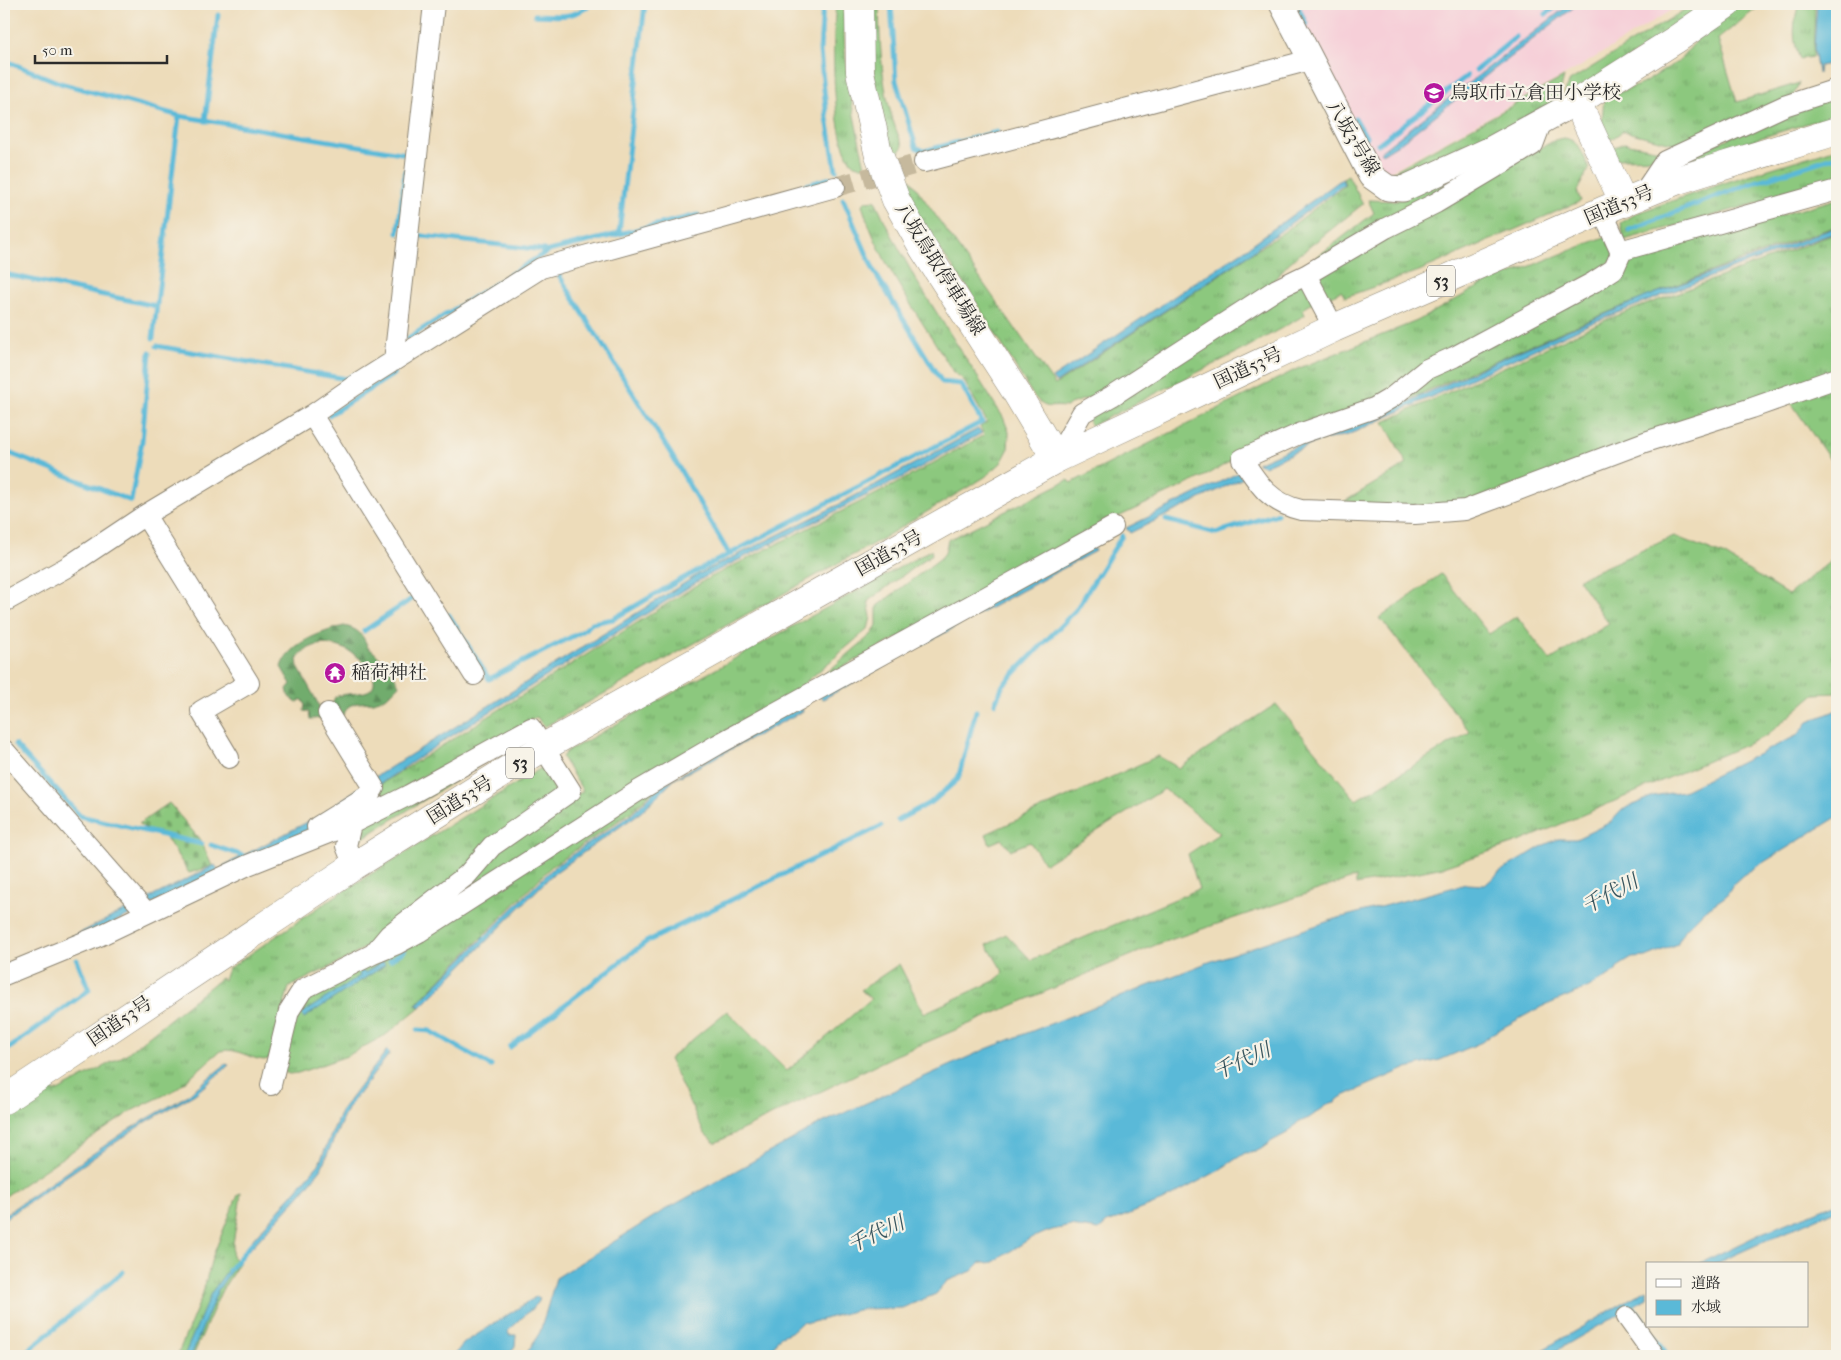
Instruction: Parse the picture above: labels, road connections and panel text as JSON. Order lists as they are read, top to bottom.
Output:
{
  "streets": {
    "main road": ["国道53号", "八坂鳥取停車場線", "53"],
    "street": ["八坂3号線"]
  },
  "crossings": [
    ["国道53号", "八坂鳥取停車場線"]
  ],
  "water": ["千代川"],
  "places": {
    "school or university": ["鳥取市立倉田小学校"],
    "temple": ["稲荷神社"]
  },
  "legend": ["道路", "水域"],
  "scale_bar": "50 m"
}
